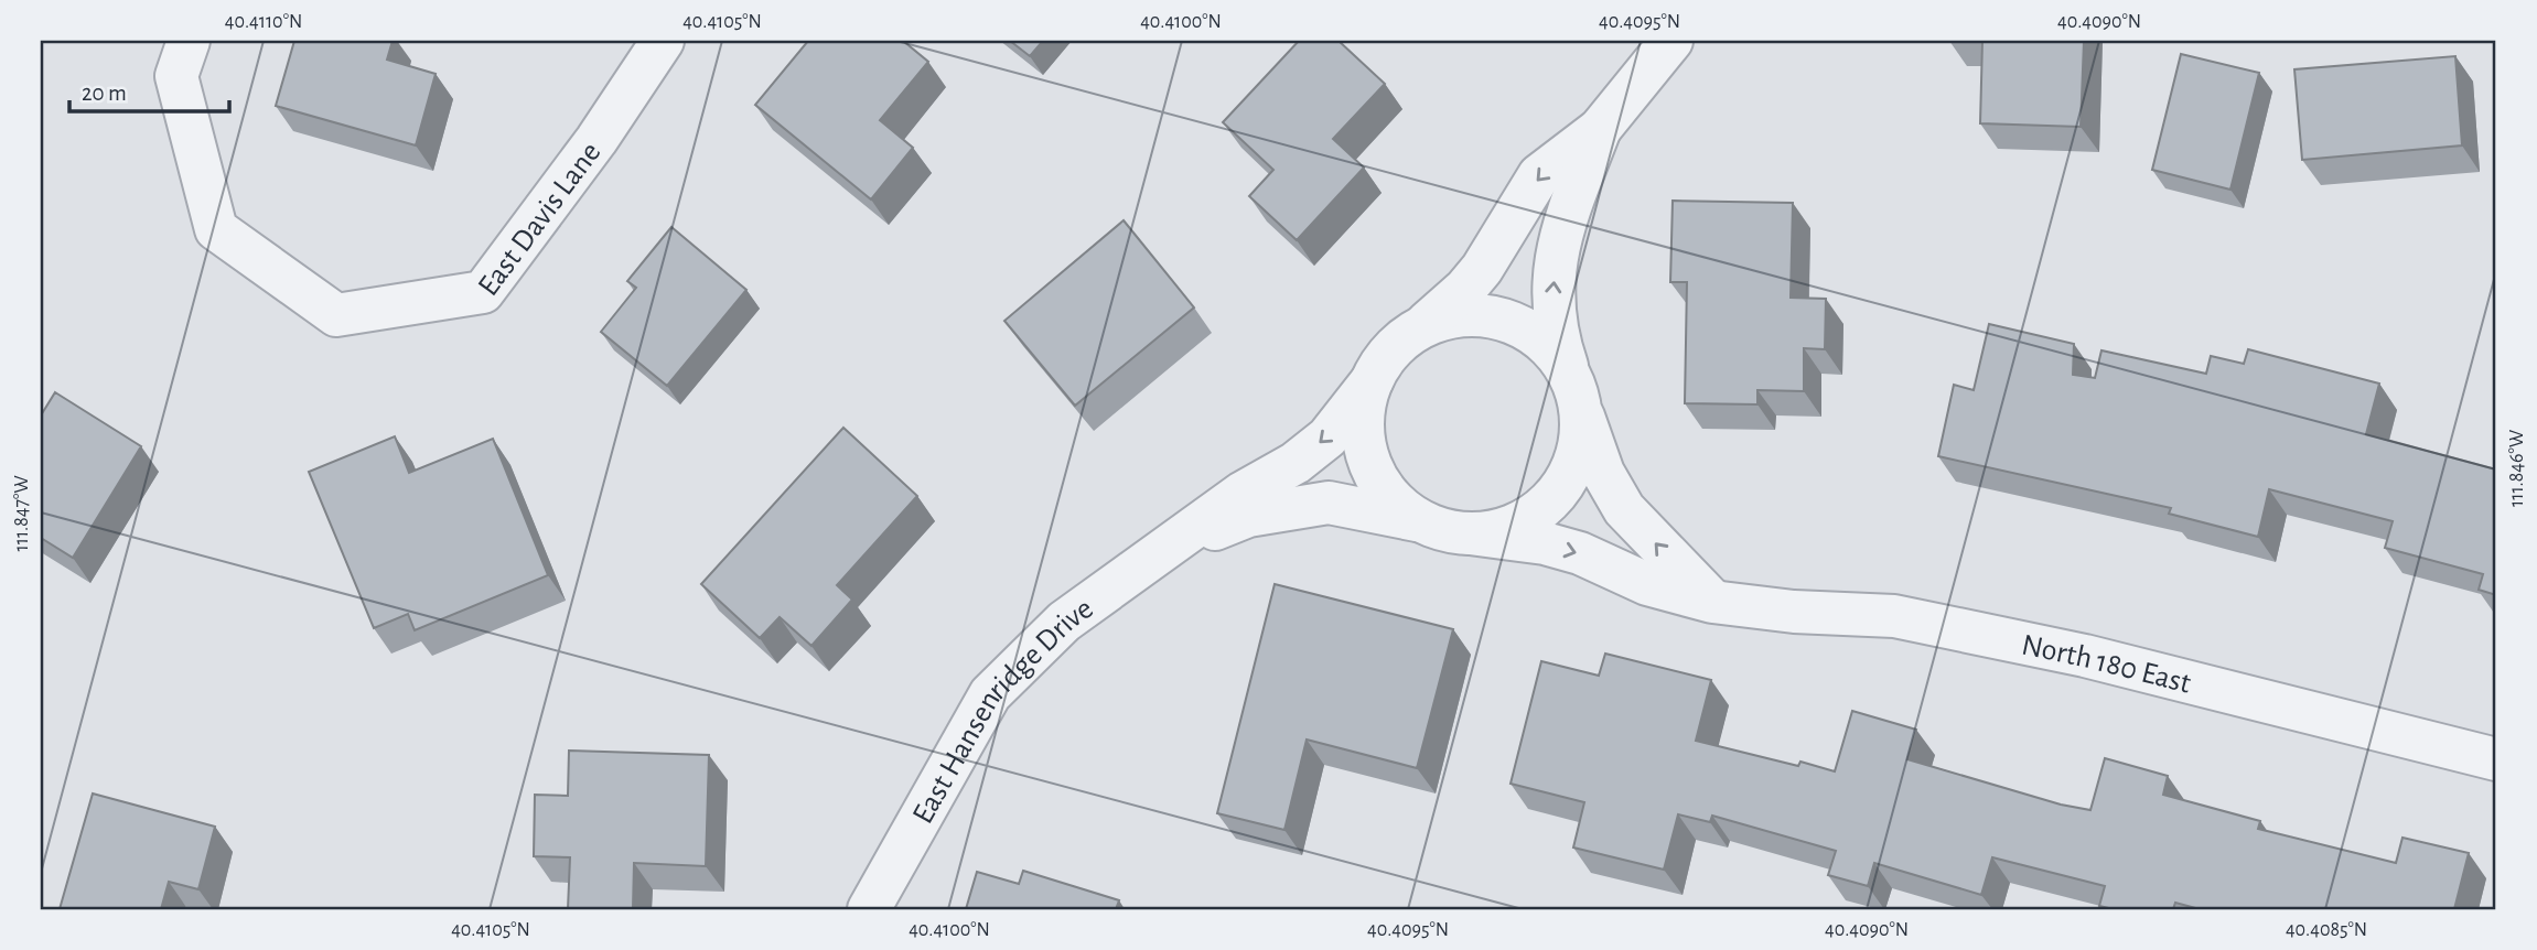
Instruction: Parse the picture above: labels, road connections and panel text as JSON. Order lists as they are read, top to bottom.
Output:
{
  "streets": {
    "street": ["East Davis Lane", "North 180 East", "East Hansenridge Drive"]
  },
  "crossings": [
    ["North 180 East", "East Hansenridge Drive"]
  ],
  "scale_bar": "20 m",
  "coordinates": [
    "40.4110°N",
    "40.4105°N",
    "40.4100°N",
    "40.4095°N",
    "40.4090°N",
    "111.846°W",
    "111.847°W",
    "40.4085°N"
  ]
}
